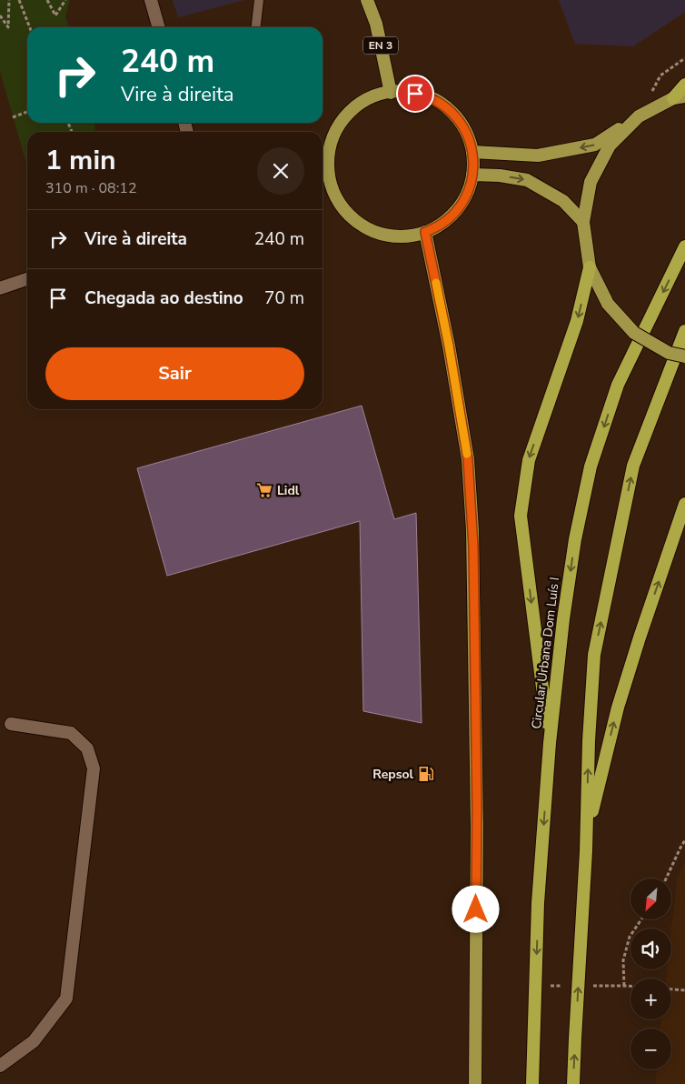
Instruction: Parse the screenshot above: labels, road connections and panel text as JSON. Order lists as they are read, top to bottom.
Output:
{
  "streets": {
    "highway": ["Circular Urbana Dom Luís I"],
    "main road": ["EN 3"]
  },
  "places": {
    "supermarket": ["Lidl"],
    "fuel station": ["Repsol"]
  },
  "north": "bottom left",
  "page": {
    "turn": ["240 m", "Vire à direita"],
    "heading": ["1 min", "310 m · 08:12"],
    "list": [
      {
        "name": "Vire à direita",
        "value": "240 m"
      },
      {
        "name": "Chegada ao destino",
        "value": "70 m"
      }
    ],
    "buttons": "Sair",
    "map_buttons": ["+", "−"]
  }
}
